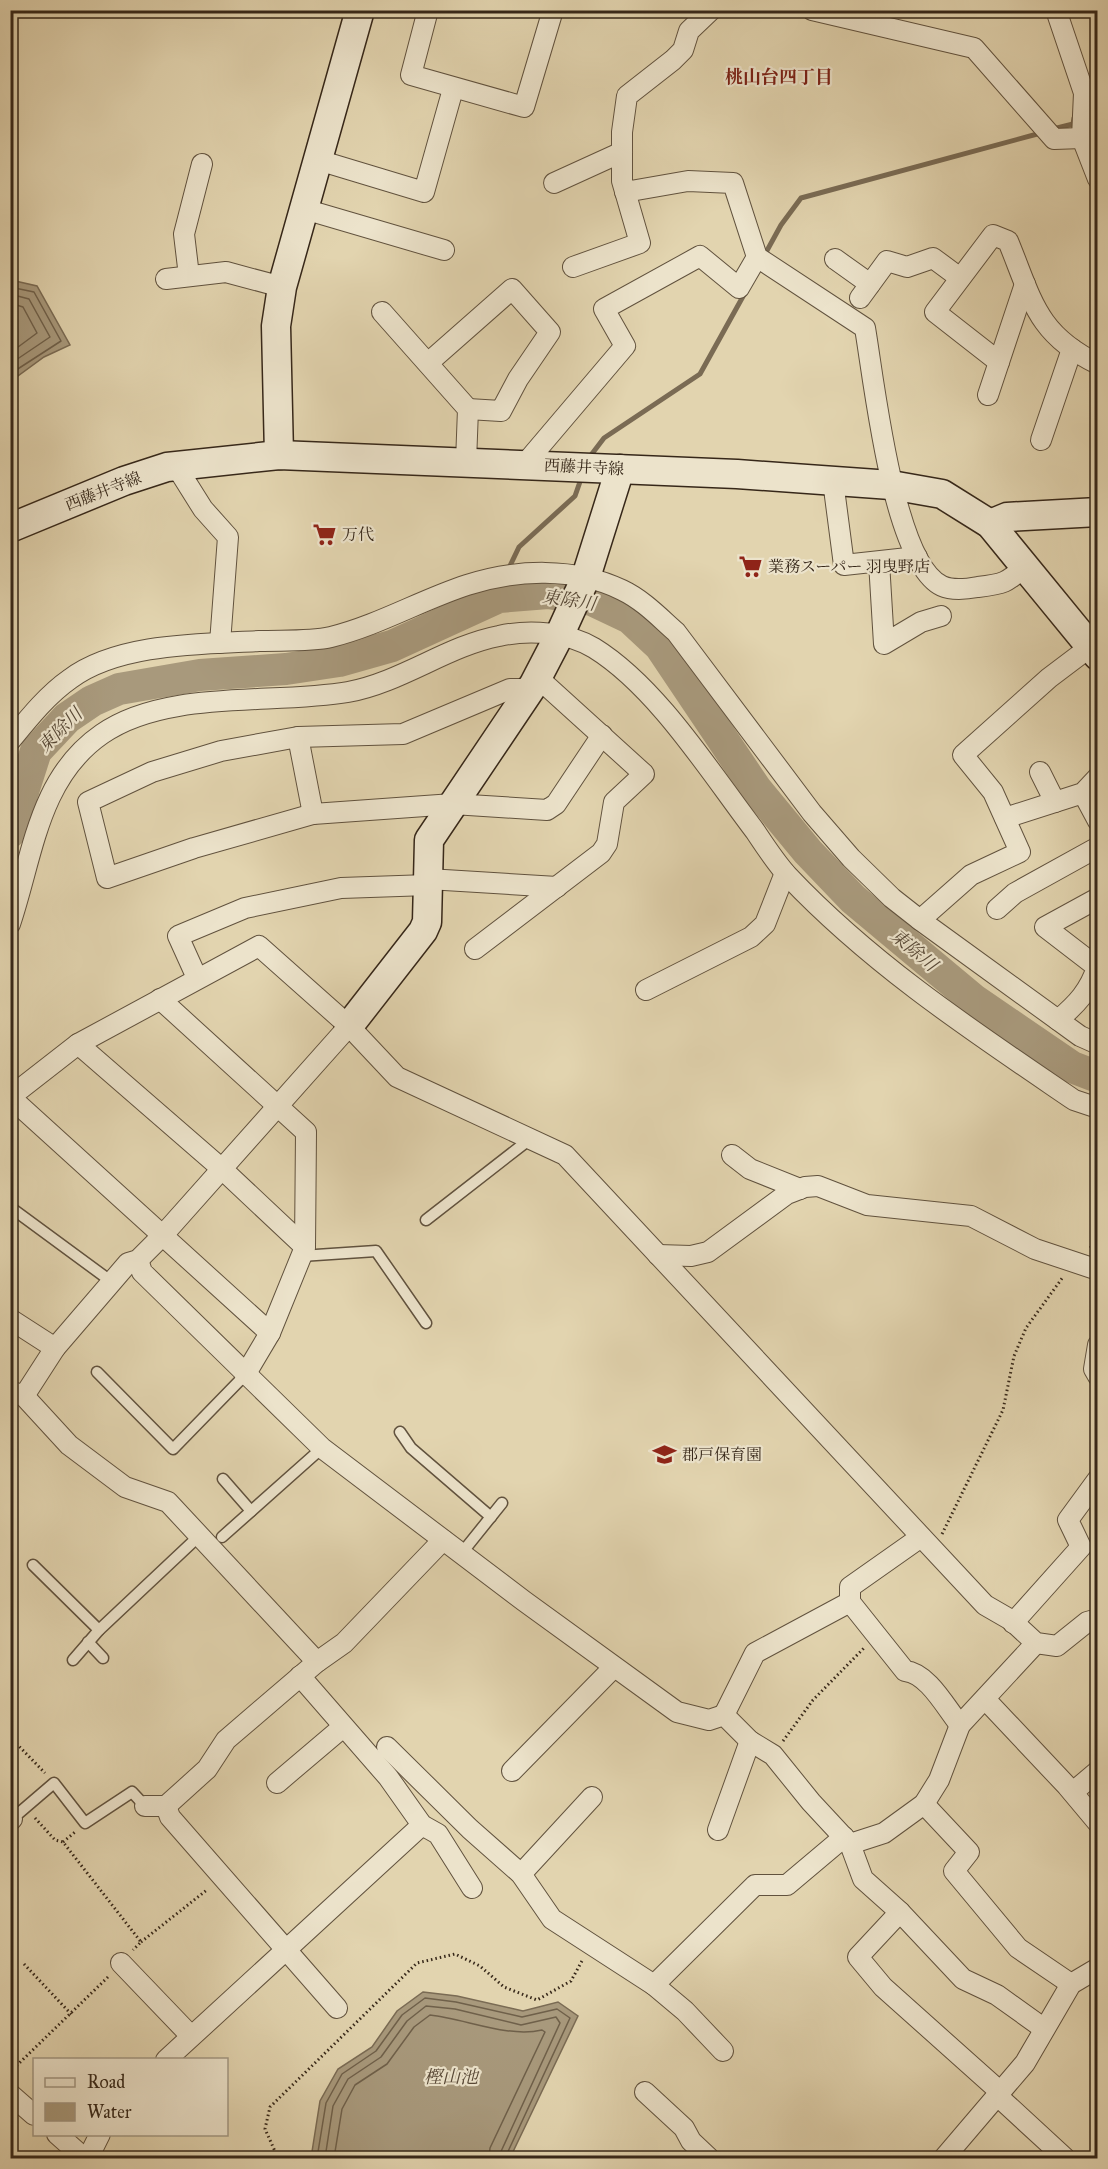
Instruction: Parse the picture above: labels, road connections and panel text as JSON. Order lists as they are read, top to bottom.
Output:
{
  "streets": {
    "street": ["西藤井寺線"]
  },
  "districts": ["桃山台四丁目"],
  "water": ["東除川", "樫山池"],
  "places": {
    "supermarket": ["万代", "業務スーパー 羽曳野店"],
    "school or university": ["郡戸保育園"]
  },
  "legend": ["Road", "Water"]
}
